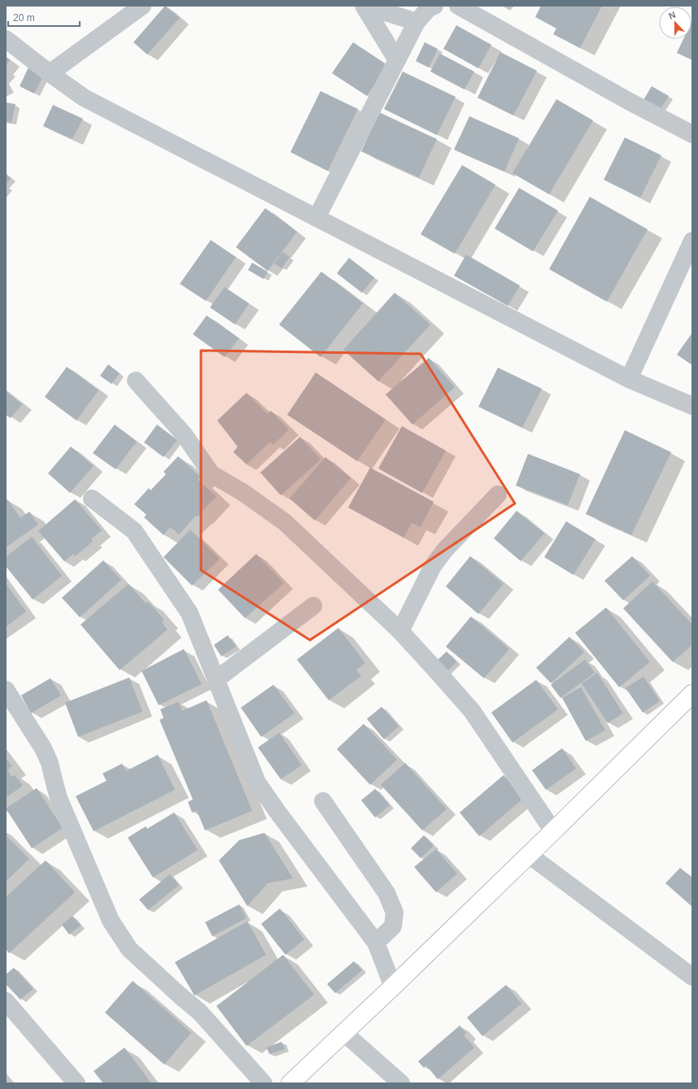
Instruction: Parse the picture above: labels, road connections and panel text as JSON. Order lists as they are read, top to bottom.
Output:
{
  "scale_bar": "20 m",
  "north": "top"
}
